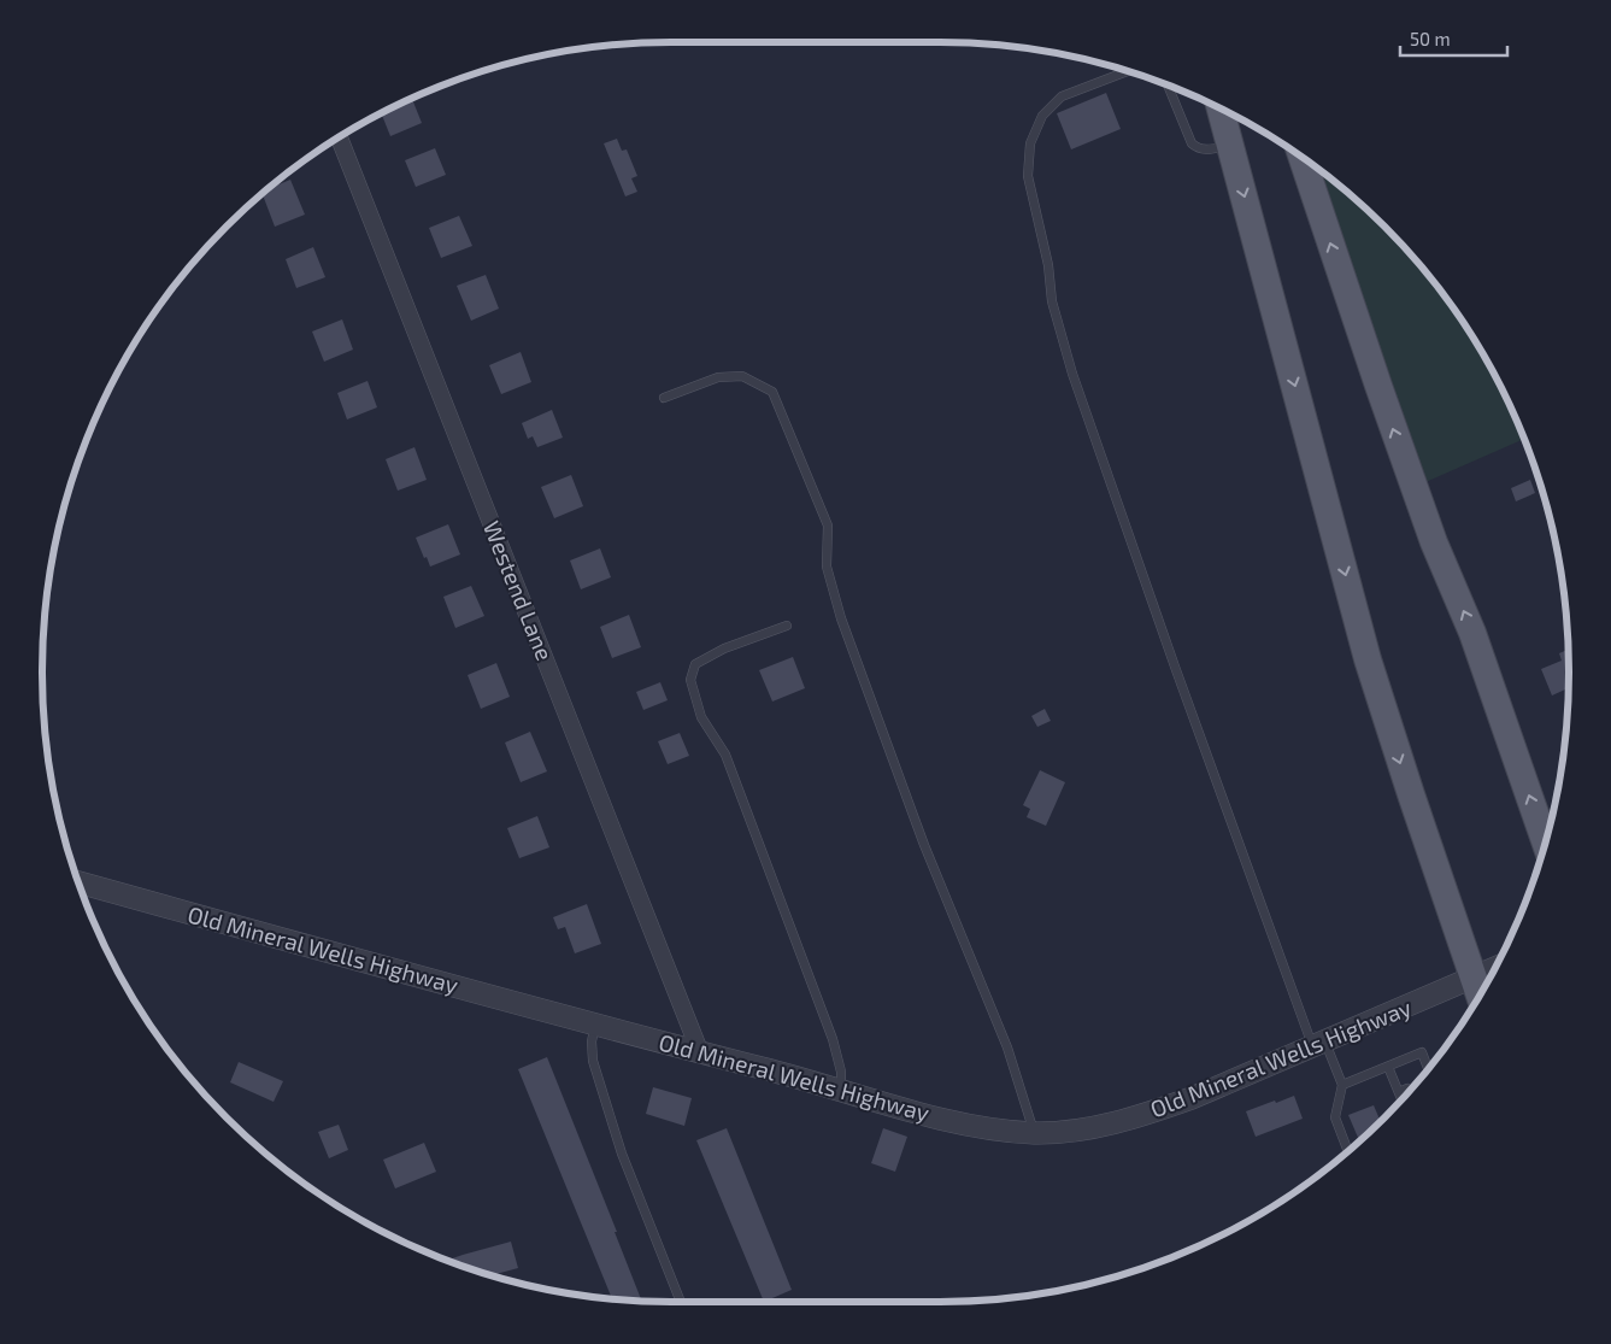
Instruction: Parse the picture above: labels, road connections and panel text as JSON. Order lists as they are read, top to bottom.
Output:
{
  "streets": {
    "street": ["Westend Lane", "Old Mineral Wells Highway"]
  },
  "crossings": [
    ["Westend Lane", "Old Mineral Wells Highway"]
  ],
  "scale_bar": "50 m"
}
